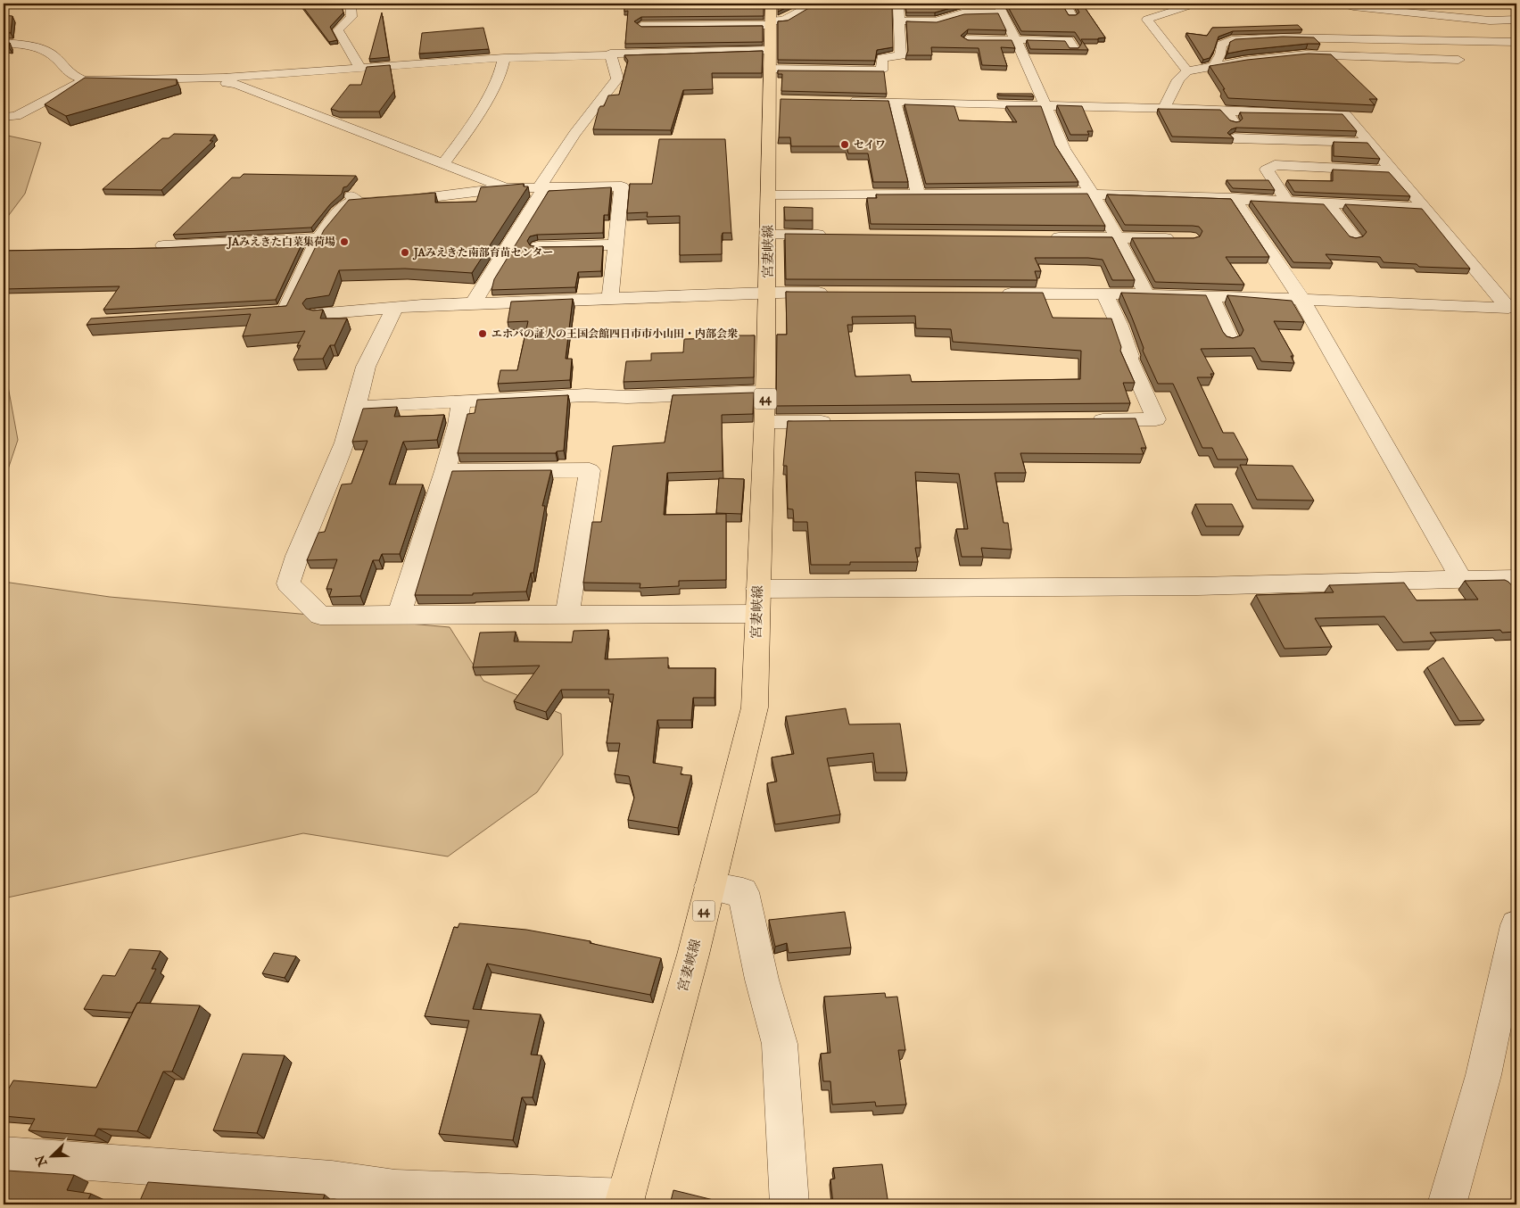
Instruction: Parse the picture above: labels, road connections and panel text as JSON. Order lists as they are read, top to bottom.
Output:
{
  "streets": {
    "main road": ["宮妻峡線", "44"]
  },
  "places": [
    "セイワ",
    "JAみえきた白菜集荷場",
    "JAみえきた南部育苗センター",
    "エホバの証人の王国会館四日市市小山田・内部会衆"
  ],
  "north": "bottom left"
}
